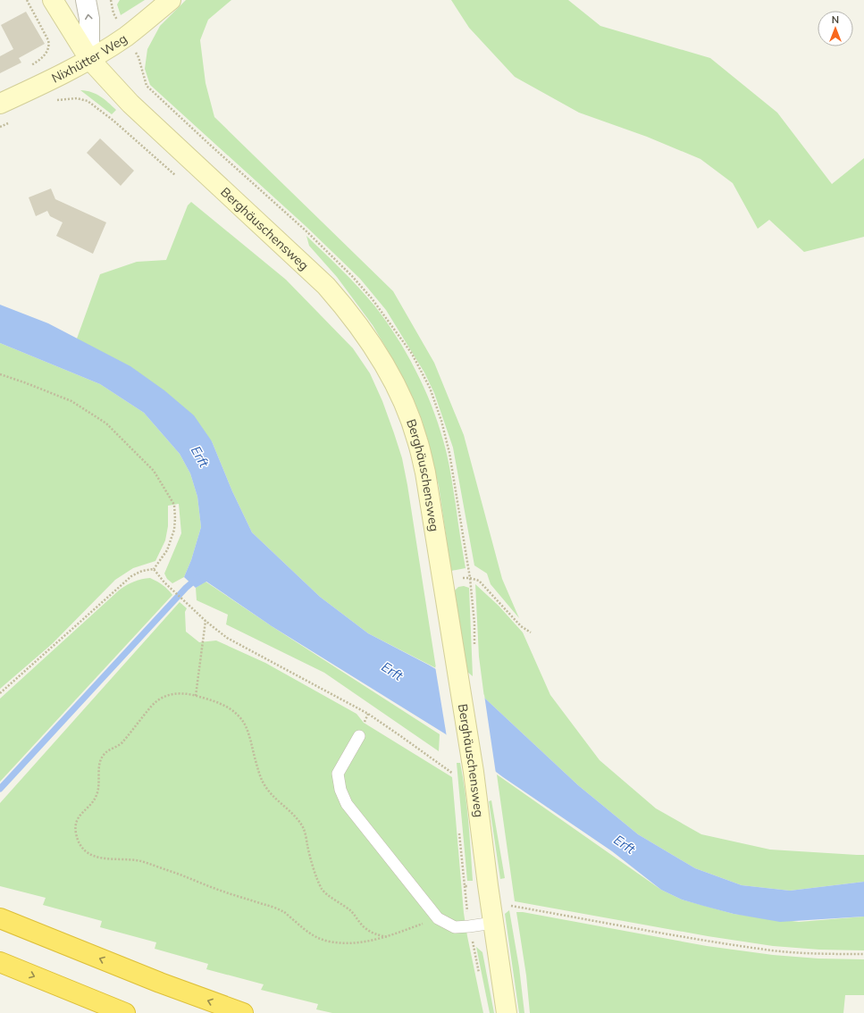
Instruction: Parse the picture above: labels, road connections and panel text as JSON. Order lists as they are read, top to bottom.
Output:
{
  "streets": {
    "main road": ["Nixhütter Weg", "Berghäuschensweg"]
  },
  "crossings": [
    ["Nixhütter Weg", "Berghäuschensweg"]
  ],
  "water": ["Erft"],
  "north": "top"
}
